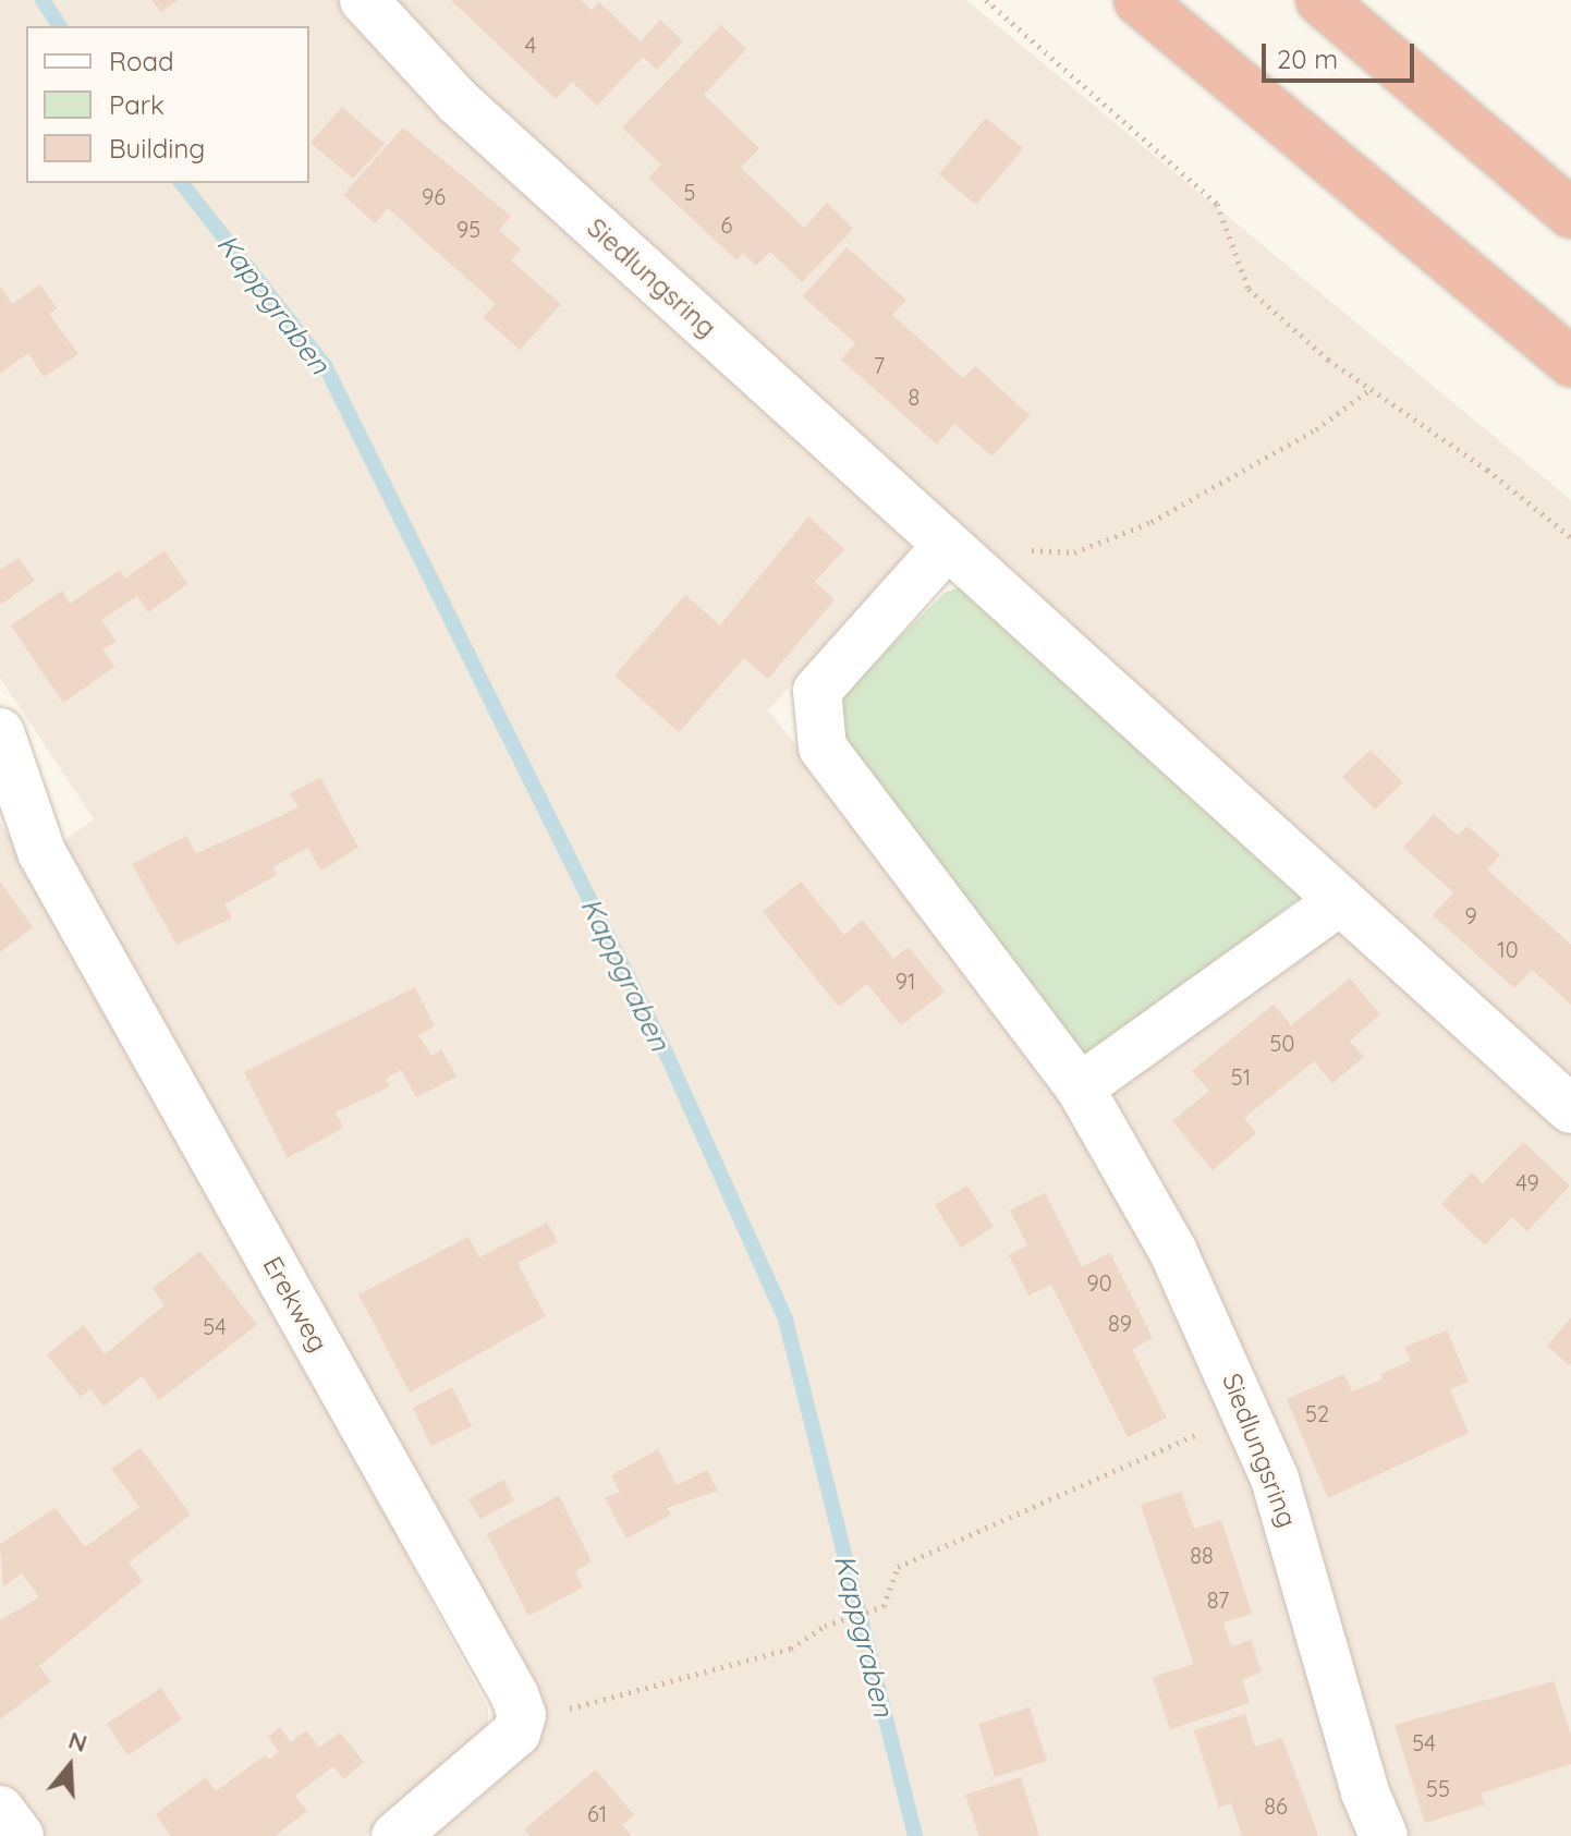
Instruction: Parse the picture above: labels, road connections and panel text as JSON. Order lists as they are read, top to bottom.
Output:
{
  "streets": {
    "street": ["Siedlungsring", "Erekweg"]
  },
  "water": ["Kappgraben"],
  "house_numbers": [
    "4",
    "5",
    "96",
    "6",
    "95",
    "7",
    "8",
    "9",
    "10",
    "91",
    "50",
    "51",
    "49",
    "90",
    "89",
    "54",
    "52",
    "88",
    "87",
    "54",
    "55",
    "86",
    "61"
  ],
  "legend": ["Road", "Park", "Building"],
  "scale_bar": "20 m",
  "north": "top"
}
